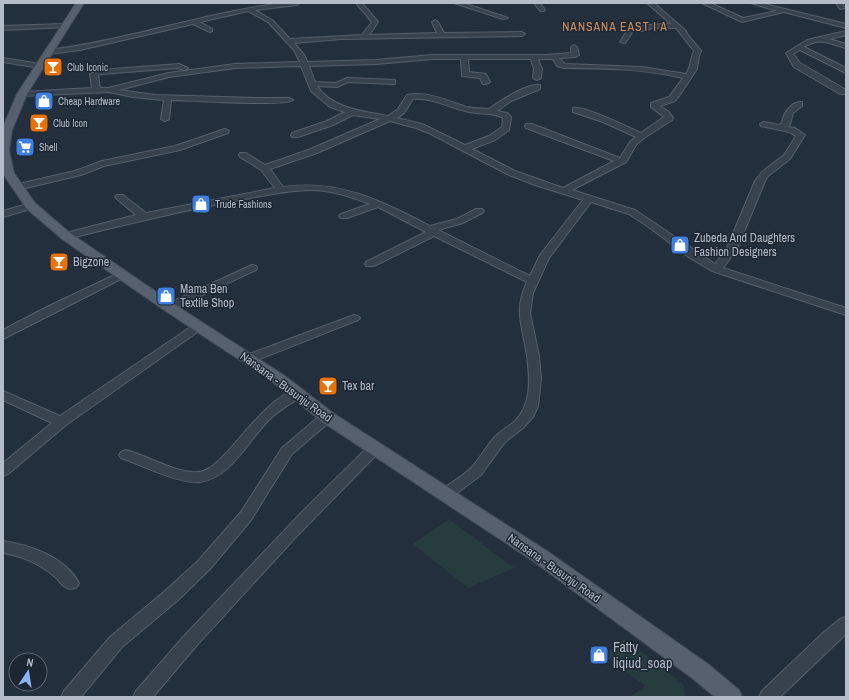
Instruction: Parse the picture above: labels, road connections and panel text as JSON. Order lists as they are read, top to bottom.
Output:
{
  "streets": {
    "main road": ["Nansana - Busunju Road"]
  },
  "districts": ["NANSANA EAST I A"],
  "places": {
    "bar": [
      "Club Iconic",
      "Club Icon",
      "Bigzone",
      "Tex bar"
    ],
    "shop": [
      "Cheap Hardware",
      "Trude Fashions",
      "Zubeda And Daughters Fashion Designers",
      "Mama Ben Textile Shop",
      "Fatty liqiud_soap"
    ],
    "supermarket": ["Shell"]
  },
  "north": "top"
}
